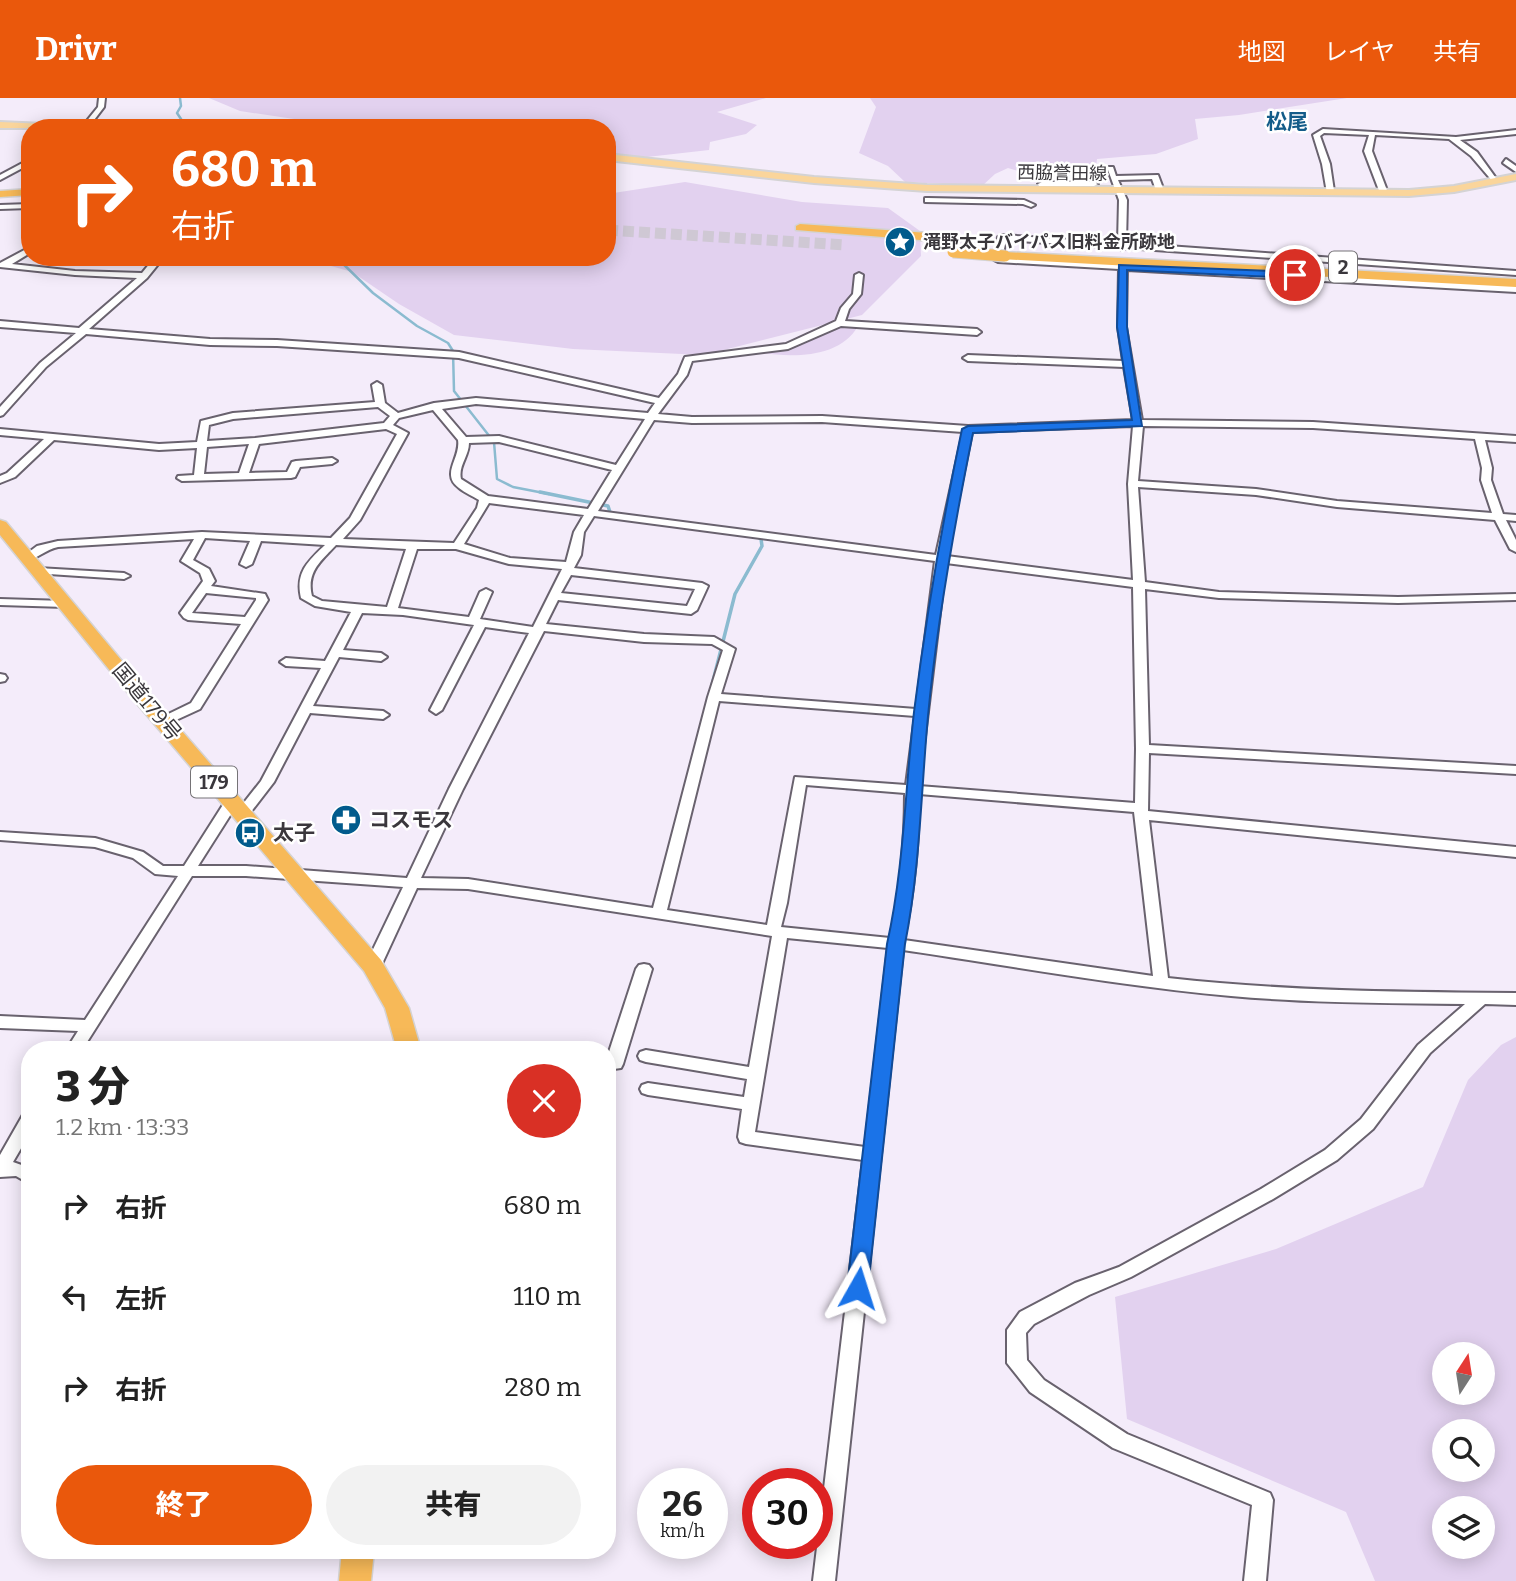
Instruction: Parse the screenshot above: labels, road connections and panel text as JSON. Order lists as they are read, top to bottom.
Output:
{
  "streets": {
    "highway": ["2", "国道179号", "179"],
    "main road": ["西脇誉田線"]
  },
  "districts": ["松尾"],
  "places": {
    "place": ["滝野太子バイパス旧料金所跡地"],
    "pharmacy": ["コスモス"],
    "bus stop": ["太子"]
  },
  "north": "top",
  "page": {
    "header": "Drivr",
    "nav": ["地図", "レイヤ", "共有"],
    "turn": ["680 m", "右折"],
    "heading": ["3 分", "1.2 km · 13:33"],
    "list": [
      {
        "name": "右折",
        "value": "680 m"
      },
      {
        "name": "左折",
        "value": "110 m"
      },
      {
        "name": "右折",
        "value": "280 m"
      }
    ],
    "buttons": ["終了", "共有"],
    "speed": "26 km/h",
    "limit": "30"
  }
}
